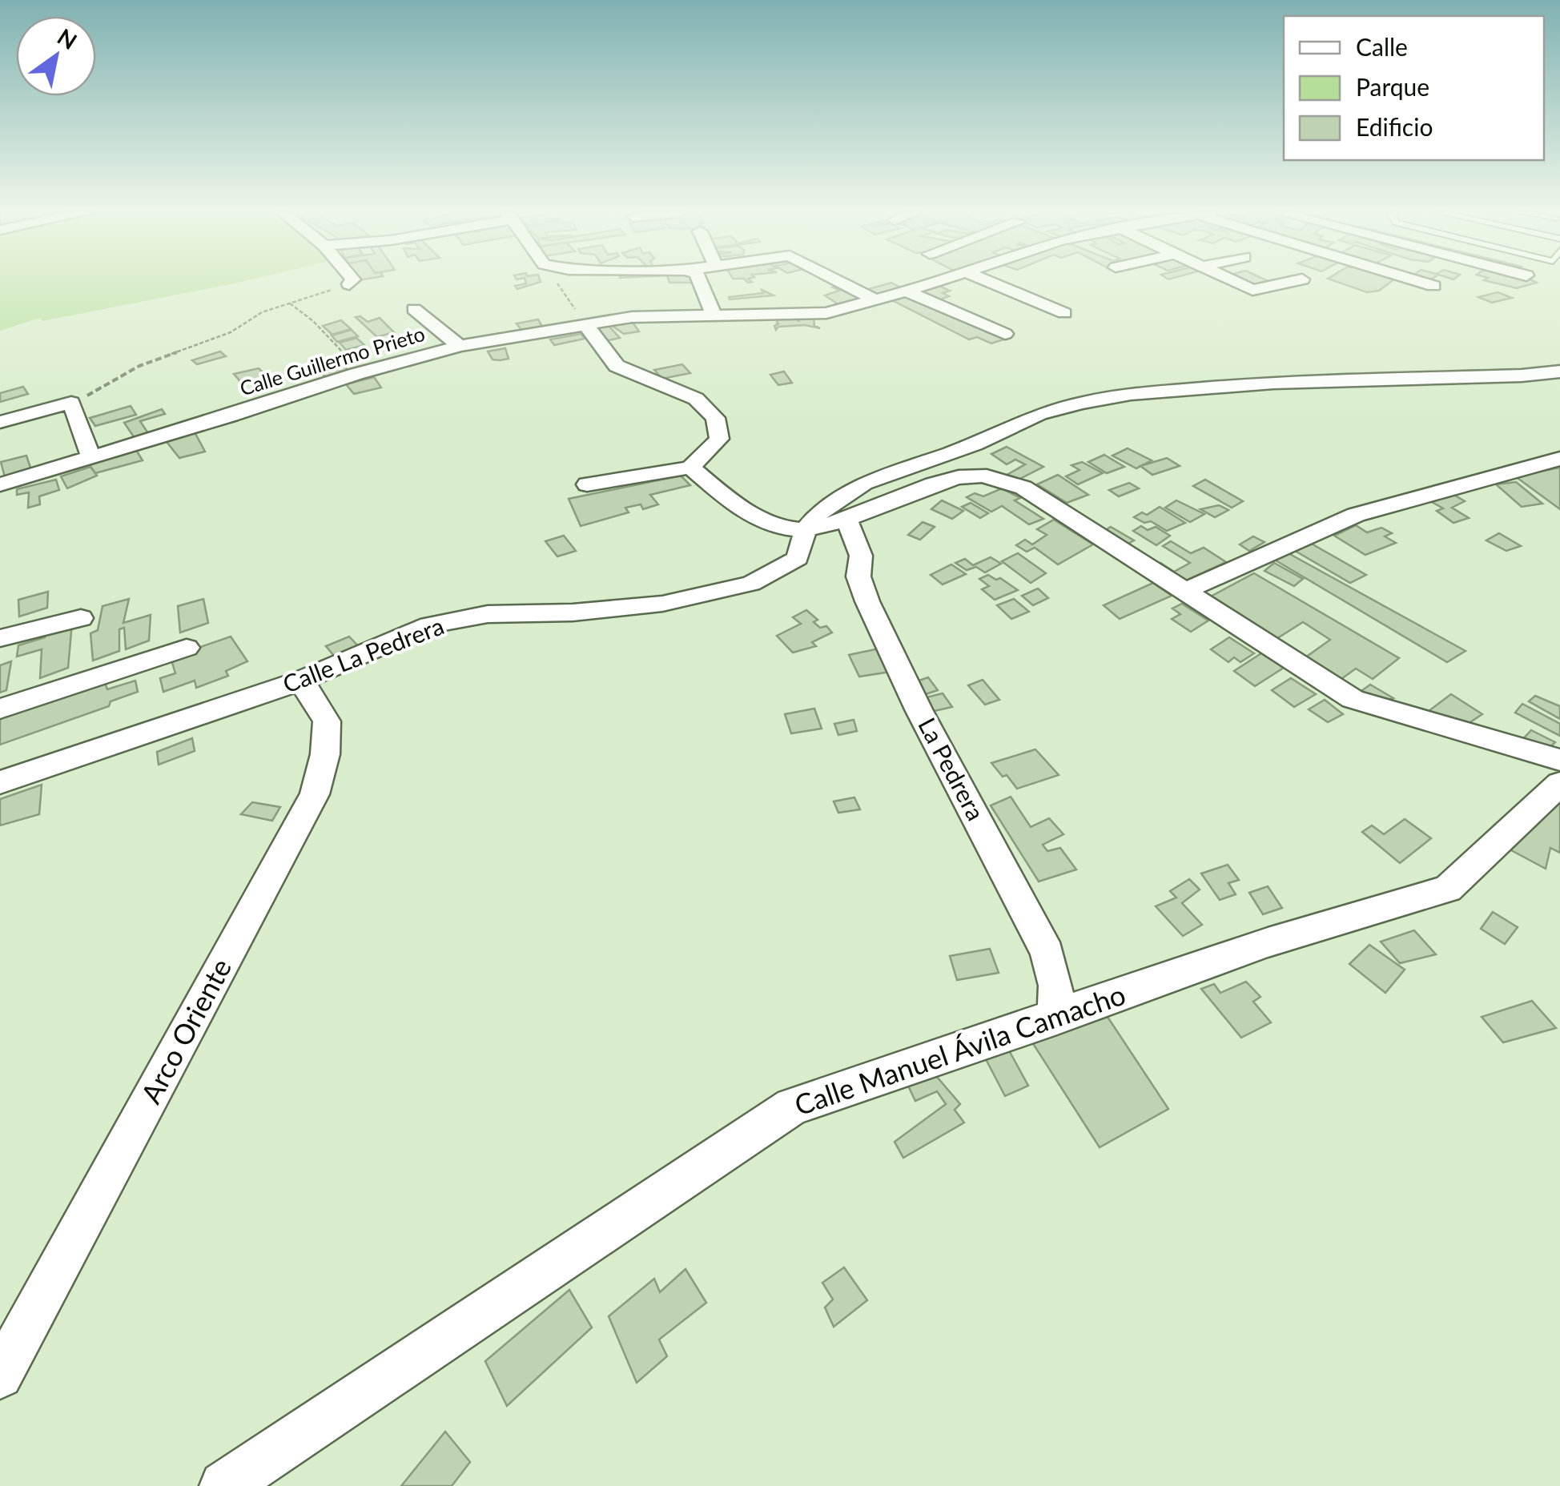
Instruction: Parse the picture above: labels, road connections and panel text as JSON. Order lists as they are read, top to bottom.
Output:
{
  "streets": {
    "street": [
      "Calle Guillermo Prieto",
      "Calle La Pedrera",
      "La Pedrera",
      "Arco Oriente",
      "Calle Manuel Ávila Camacho"
    ]
  },
  "crossings": [
    ["Calle La Pedrera", "Arco Oriente"],
    ["La Pedrera", "Calle Manuel Ávila Camacho"]
  ],
  "legend": ["Calle", "Parque", "Edificio"],
  "north": "top right"
}
